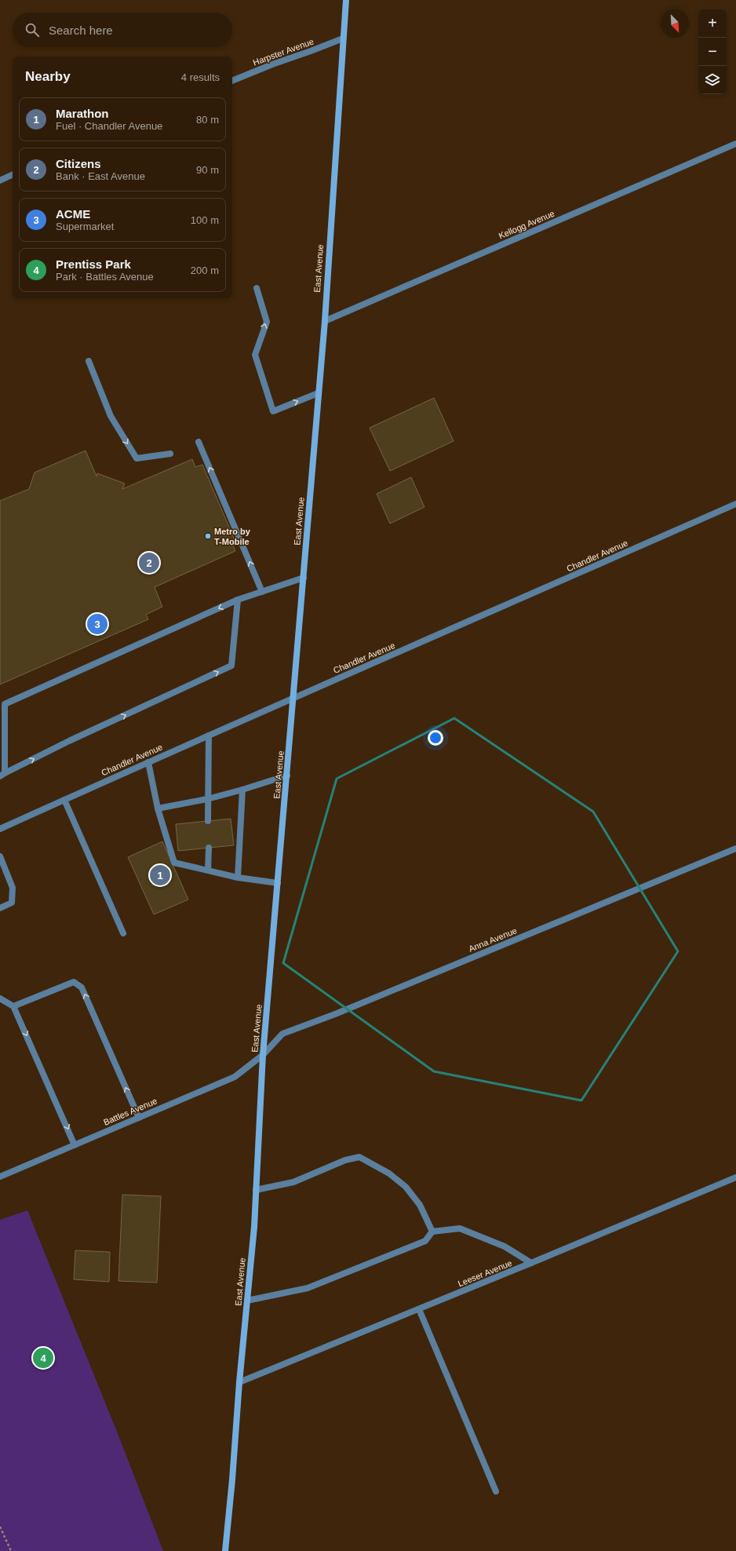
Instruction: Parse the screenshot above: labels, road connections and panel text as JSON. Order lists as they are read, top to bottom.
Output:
{
  "streets": {
    "main road": ["East Avenue"],
    "street": [
      "Harpster Avenue",
      "Kellogg Avenue",
      "Chandler Avenue",
      "Anna Avenue",
      "Battles Avenue",
      "Leeser Avenue"
    ]
  },
  "crossings": [
    ["Harpster Avenue", "East Avenue"],
    ["Kellogg Avenue", "East Avenue"],
    ["East Avenue", "Chandler Avenue"],
    ["East Avenue", "Anna Avenue"],
    ["East Avenue", "Battles Avenue"],
    ["East Avenue", "Leeser Avenue"],
    ["Anna Avenue", "Battles Avenue"]
  ],
  "places": ["Metro by T-Mobile"],
  "north": "bottom right",
  "page": {
    "map_buttons": ["+", "−"],
    "search": "Search here",
    "heading": ["Nearby", "4 results"],
    "list": [
      {
        "mark": "1",
        "name": "Marathon",
        "note": "Fuel · Chandler Avenue",
        "value": "80 m"
      },
      {
        "mark": "2",
        "name": "Citizens",
        "note": "Bank · East Avenue",
        "value": "90 m"
      },
      {
        "mark": "3",
        "name": "ACME",
        "note": "Supermarket",
        "value": "100 m"
      },
      {
        "mark": "4",
        "name": "Prentiss Park",
        "note": "Park · Battles Avenue",
        "value": "200 m"
      }
    ],
    "pins": [
      "2",
      "3",
      "1",
      "4"
    ]
  }
}
